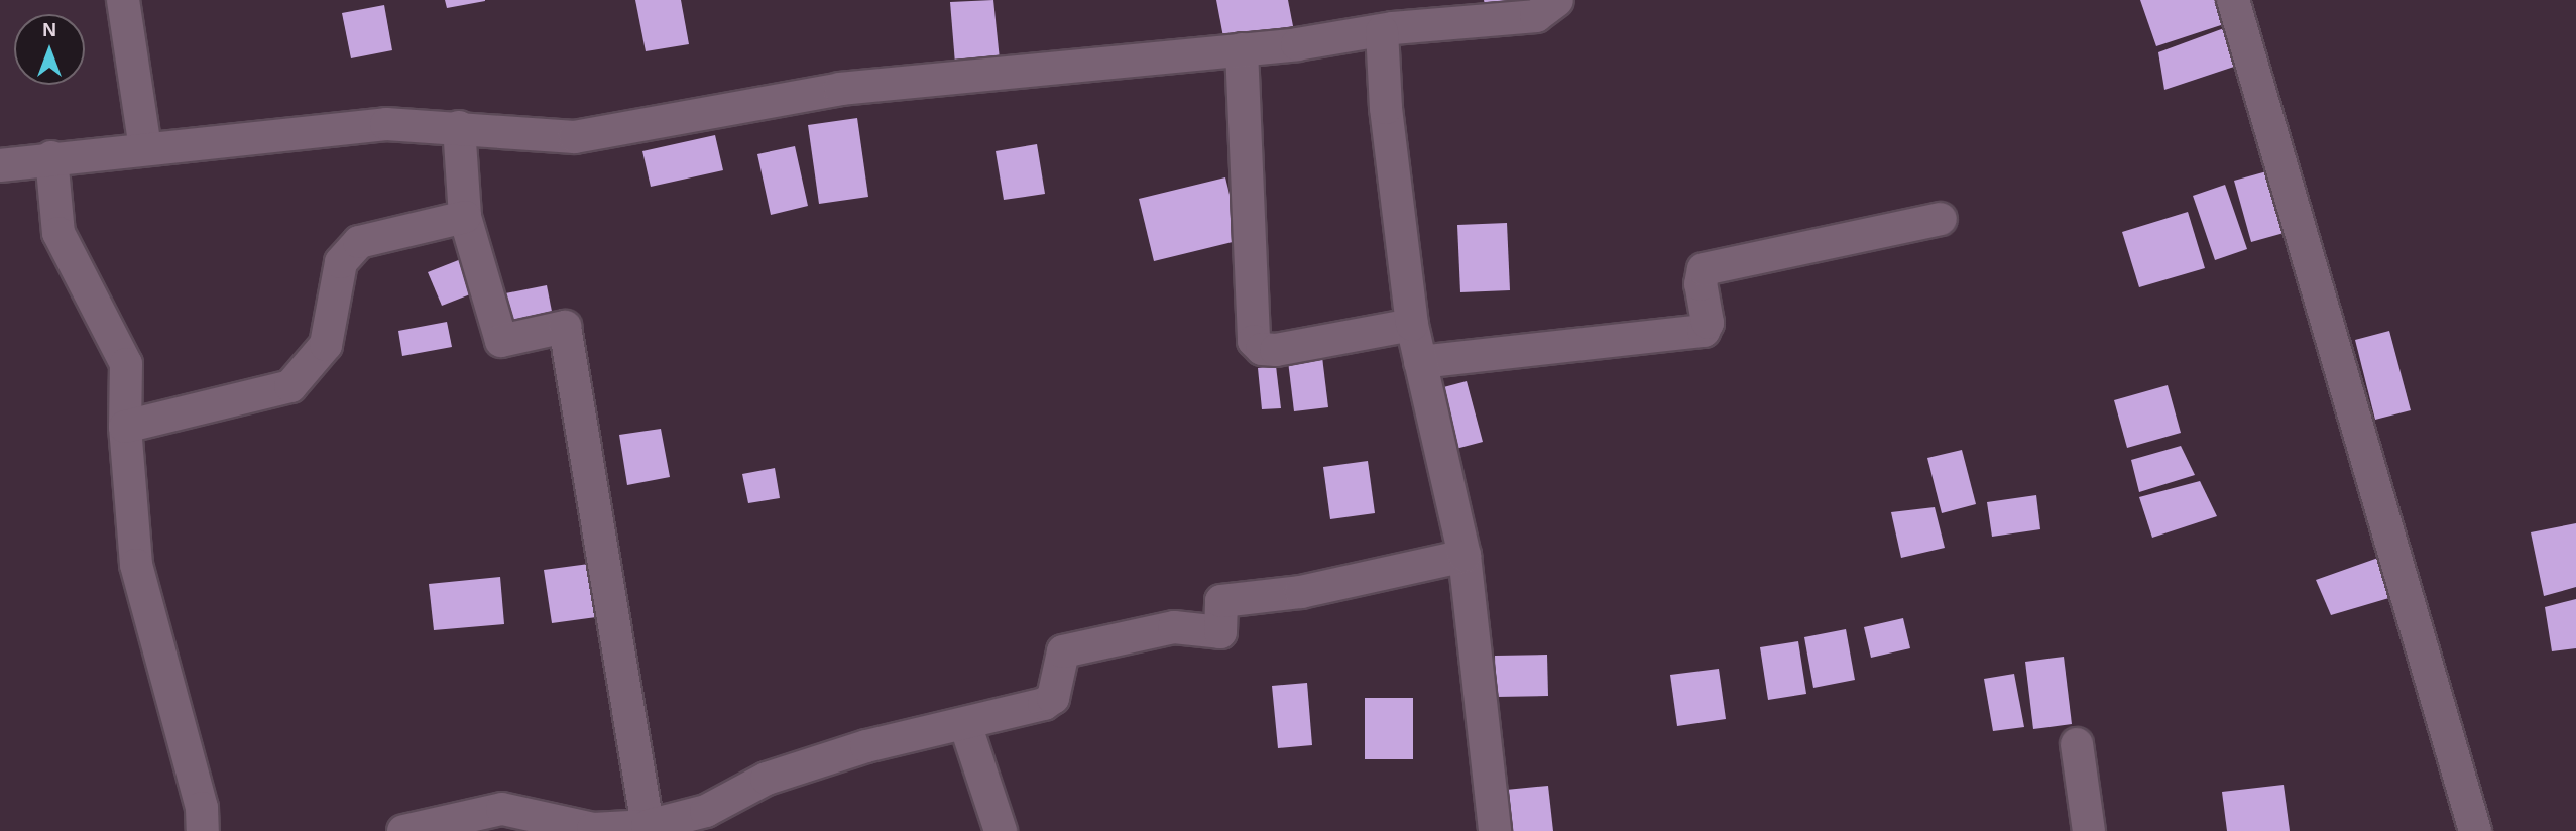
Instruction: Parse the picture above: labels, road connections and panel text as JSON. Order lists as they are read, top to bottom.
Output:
{
  "north": "top"
}
